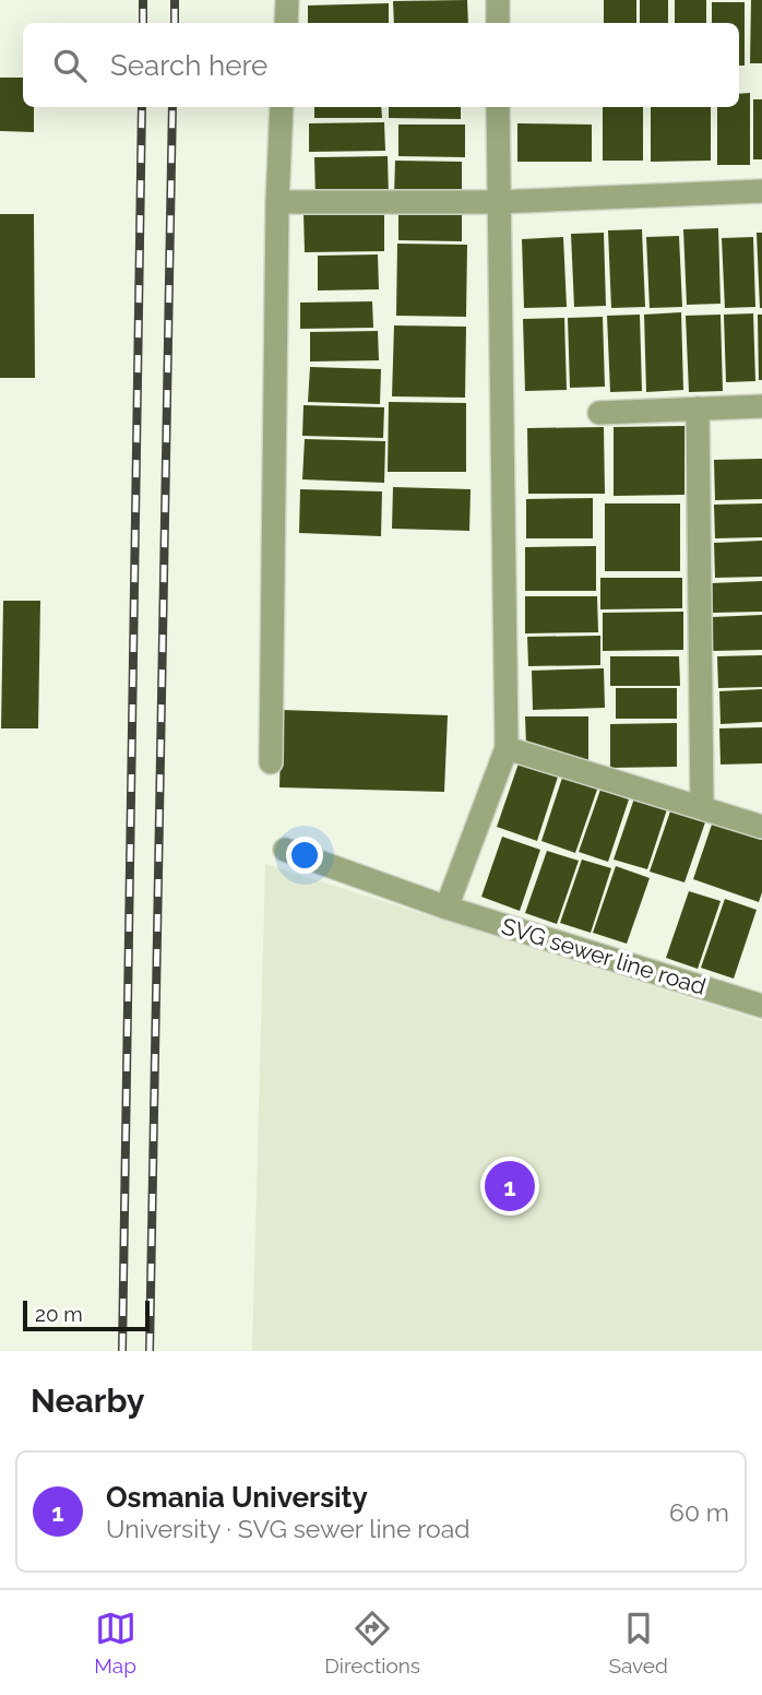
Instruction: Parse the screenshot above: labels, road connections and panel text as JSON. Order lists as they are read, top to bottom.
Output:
{
  "streets": {
    "street": ["SVG sewer line road"]
  },
  "scale_bar": "20 m",
  "page": {
    "search": "Search here",
    "pins": "1",
    "scale": "20 m",
    "heading": "Nearby",
    "list": [
      {
        "mark": "1",
        "name": "Osmania University",
        "note": "University · SVG sewer line road",
        "value": "60 m"
      }
    ],
    "nav": ["Map", "Directions", "Saved"]
  }
}
